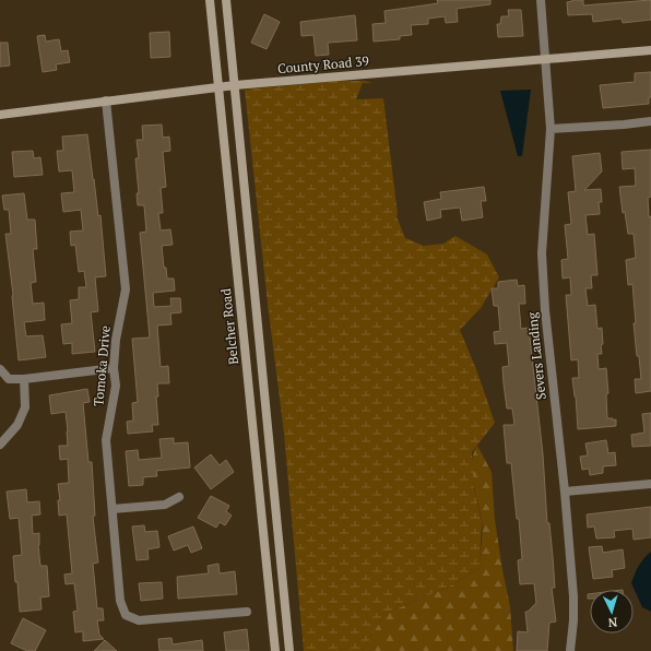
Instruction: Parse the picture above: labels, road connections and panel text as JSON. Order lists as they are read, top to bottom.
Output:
{
  "streets": {
    "main road": ["County Road 39", "Belcher Road"],
    "street": ["Severs Landing", "Tomoka Drive"]
  },
  "crossings": [
    ["County Road 39", "Belcher Road"],
    ["County Road 39", "Severs Landing"],
    ["County Road 39", "Tomoka Drive"]
  ],
  "north": "bottom"
}
